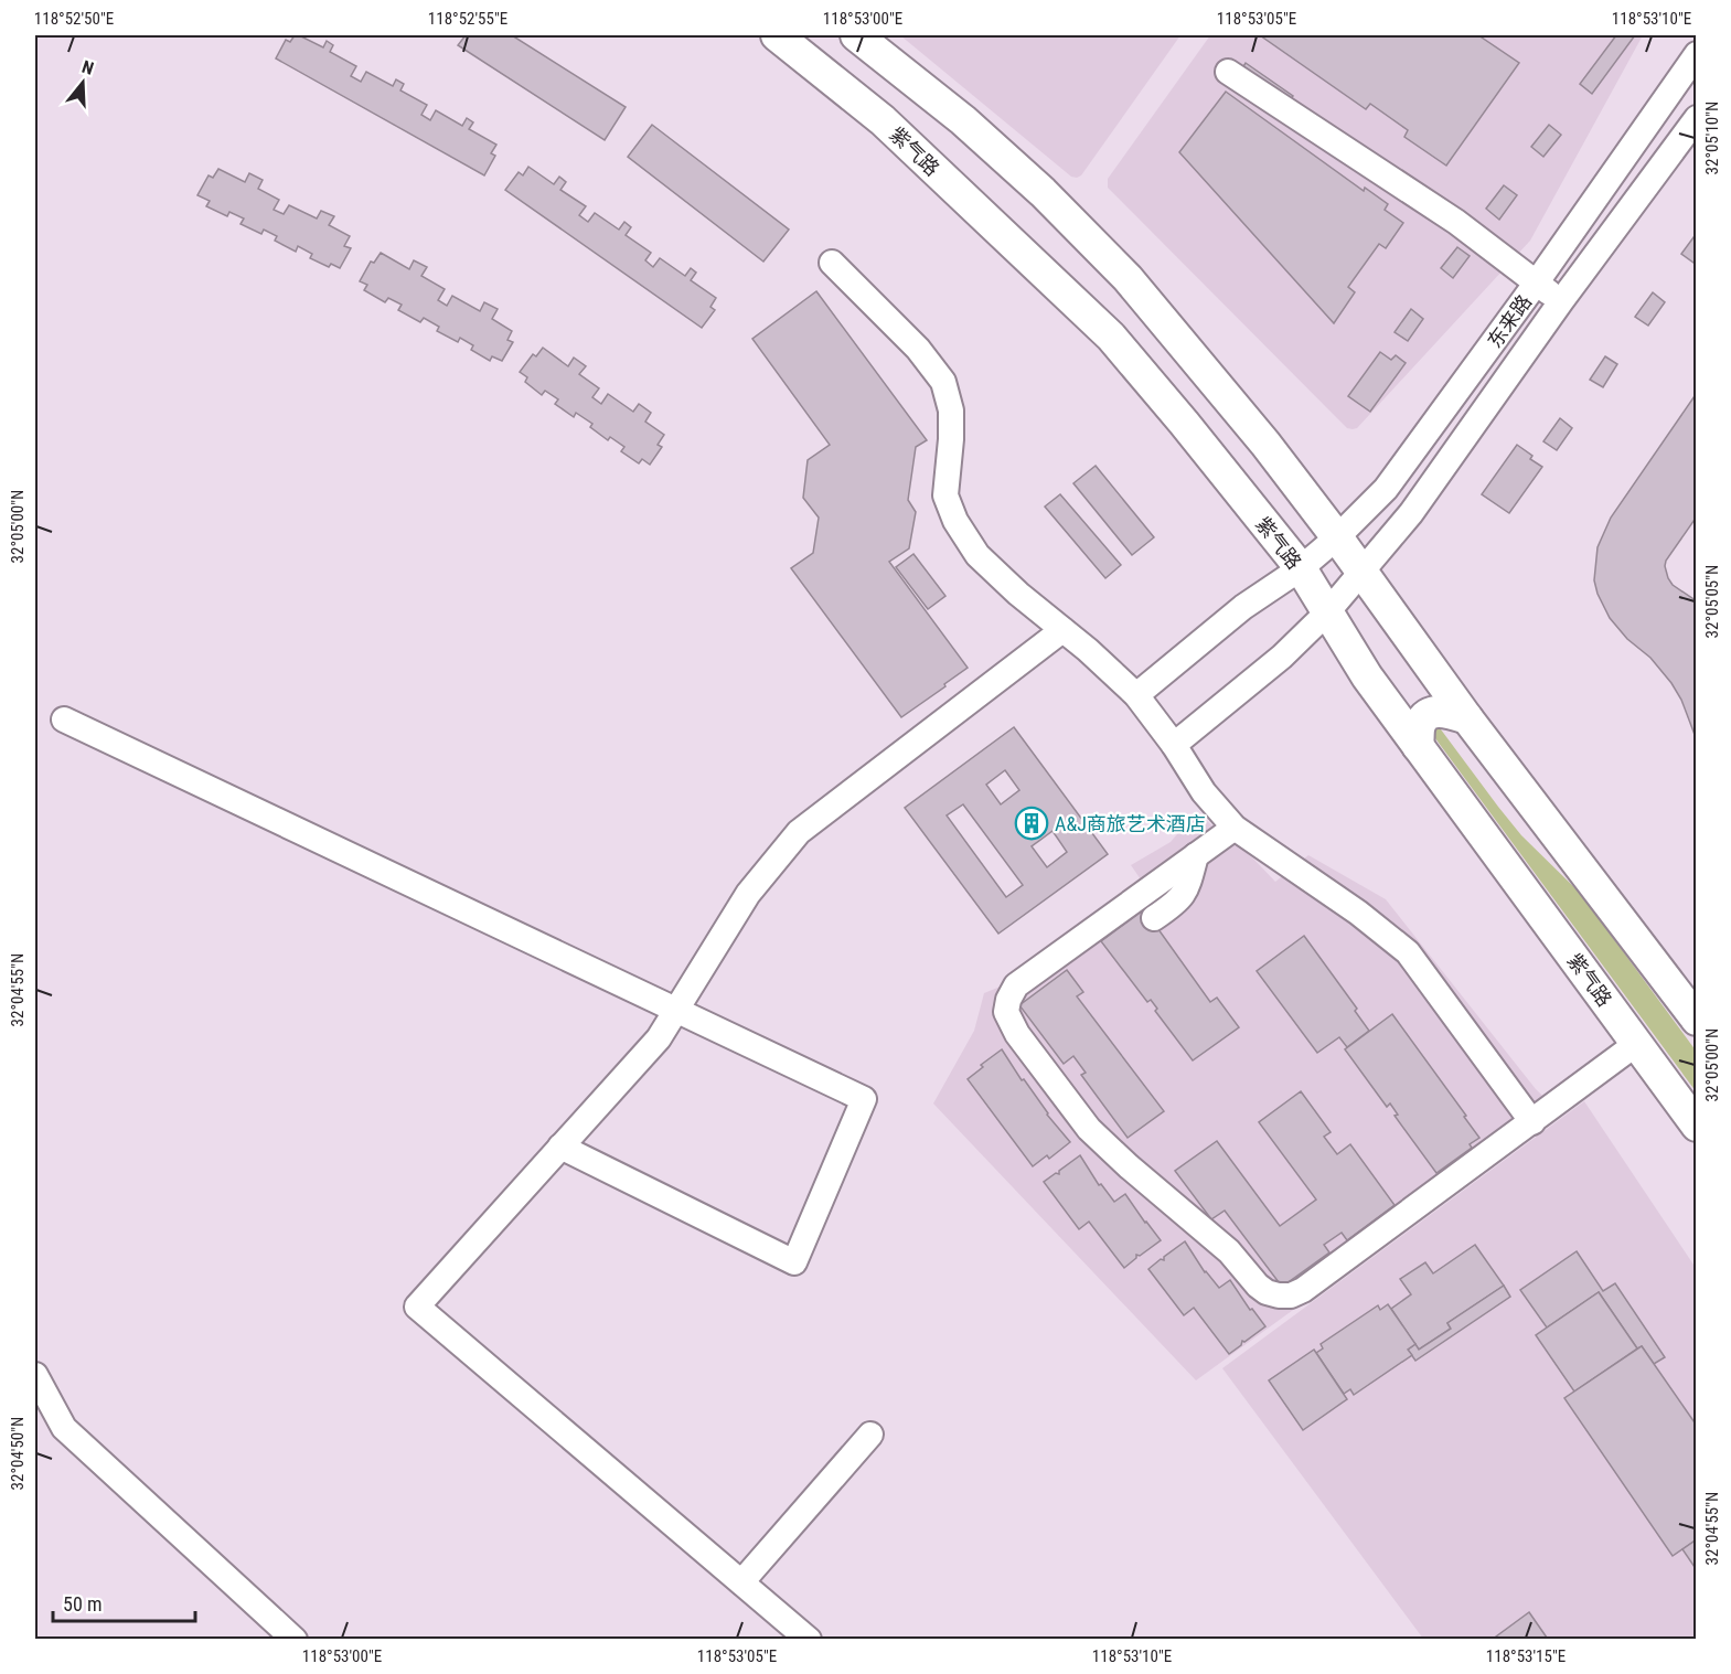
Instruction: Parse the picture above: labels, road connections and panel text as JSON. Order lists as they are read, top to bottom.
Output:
{
  "streets": {
    "main road": ["紫气路"],
    "street": ["东来路"]
  },
  "crossings": [
    ["紫气路", "东来路"]
  ],
  "places": {
    "building": ["A&J商旅艺术酒店"]
  },
  "scale_bar": "50 m",
  "north": "top",
  "coordinates": [
    "118°52'50\"E",
    "118°52'55\"E",
    "118°53'00\"E",
    "118°53'05\"E",
    "118°53'10\"E",
    "32°05'10\"N",
    "32°05'00\"N",
    "32°05'05\"N",
    "32°04'55\"N",
    "32°04'50\"N",
    "118°53'15\"E"
  ]
}
